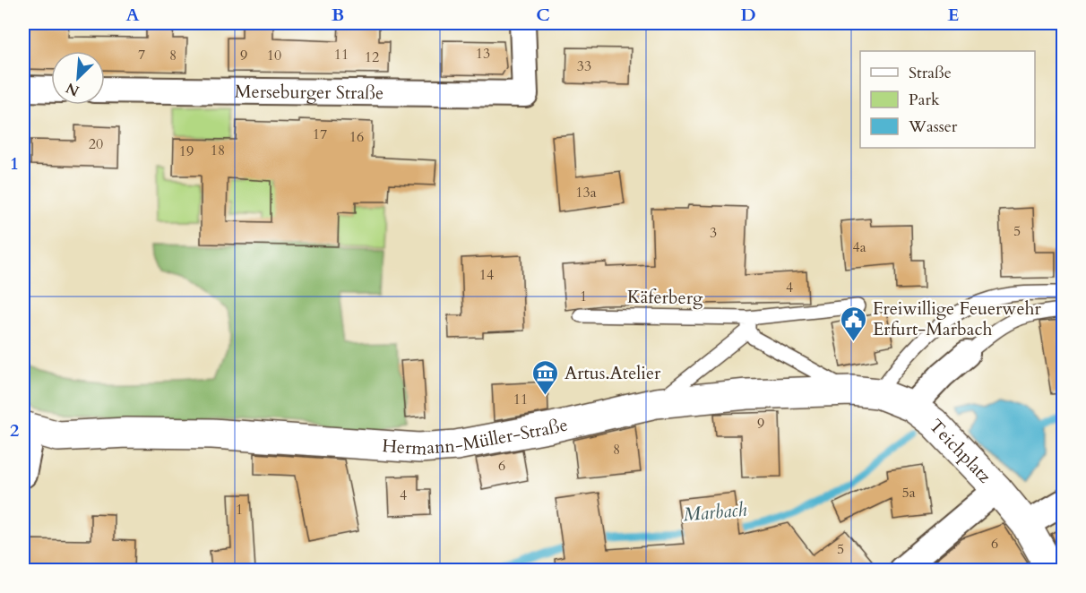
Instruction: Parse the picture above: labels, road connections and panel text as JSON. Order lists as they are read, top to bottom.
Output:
{
  "streets": {
    "street": ["Merseburger Straße", "Hermann-Müller-Straße", "Teichplatz"],
    "lane": ["Käferberg"]
  },
  "crossings": [
    ["Hermann-Müller-Straße", "Teichplatz"]
  ],
  "water": ["Marbach"],
  "places": {
    "public building": ["Freiwillige Feuerwehr Erfurt-Marbach"],
    "museum": ["Artus.Atelier"]
  },
  "house_numbers": [
    "13",
    "7",
    "11",
    "8",
    "9",
    "10",
    "12",
    "33",
    "17",
    "16",
    "20",
    "18",
    "19",
    "13a",
    "5",
    "3",
    "4a",
    "14",
    "4",
    "1",
    "11",
    "9",
    "8",
    "6",
    "5a",
    "4",
    "1",
    "6",
    "5"
  ],
  "legend": ["Straße", "Park", "Wasser"],
  "north": "bottom left",
  "grid": {
    "columns": [
      "A",
      "B",
      "C",
      "D",
      "E"
    ],
    "rows": ["1", "2"]
  }
}
